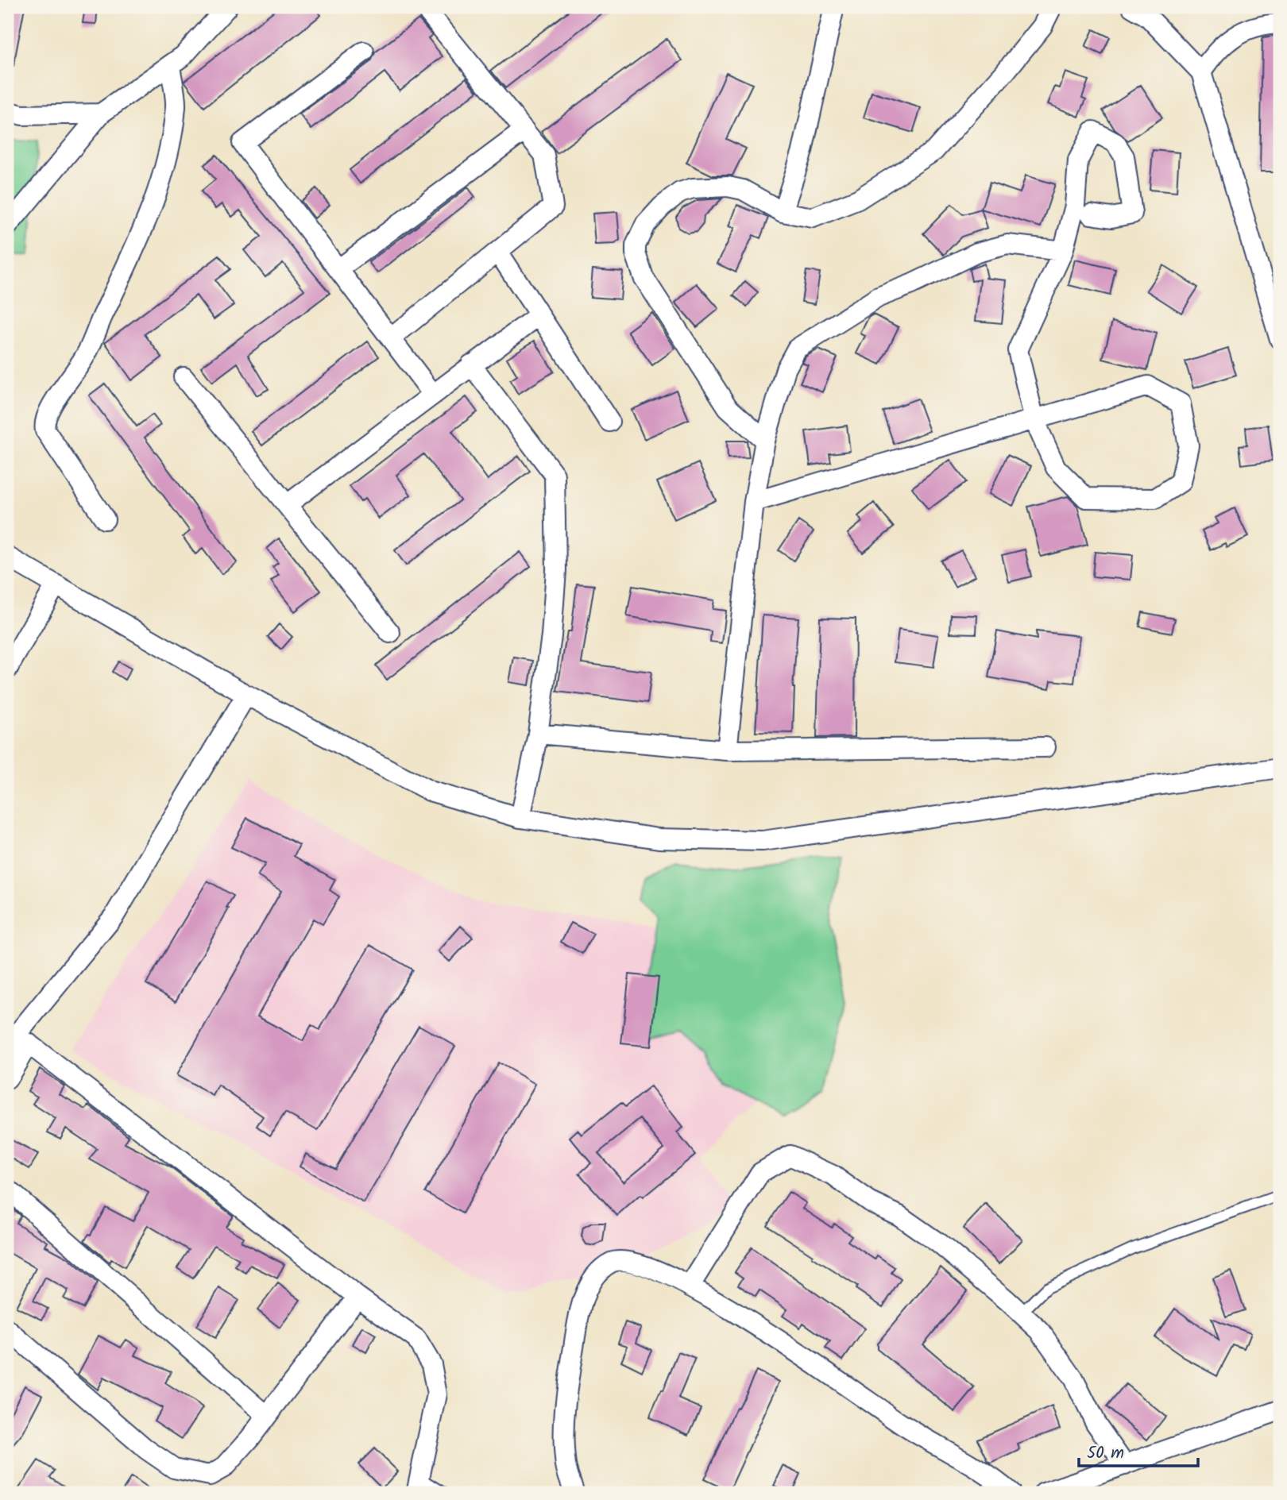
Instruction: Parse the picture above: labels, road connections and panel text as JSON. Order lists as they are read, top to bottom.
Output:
{
  "scale_bar": "50 m"
}
